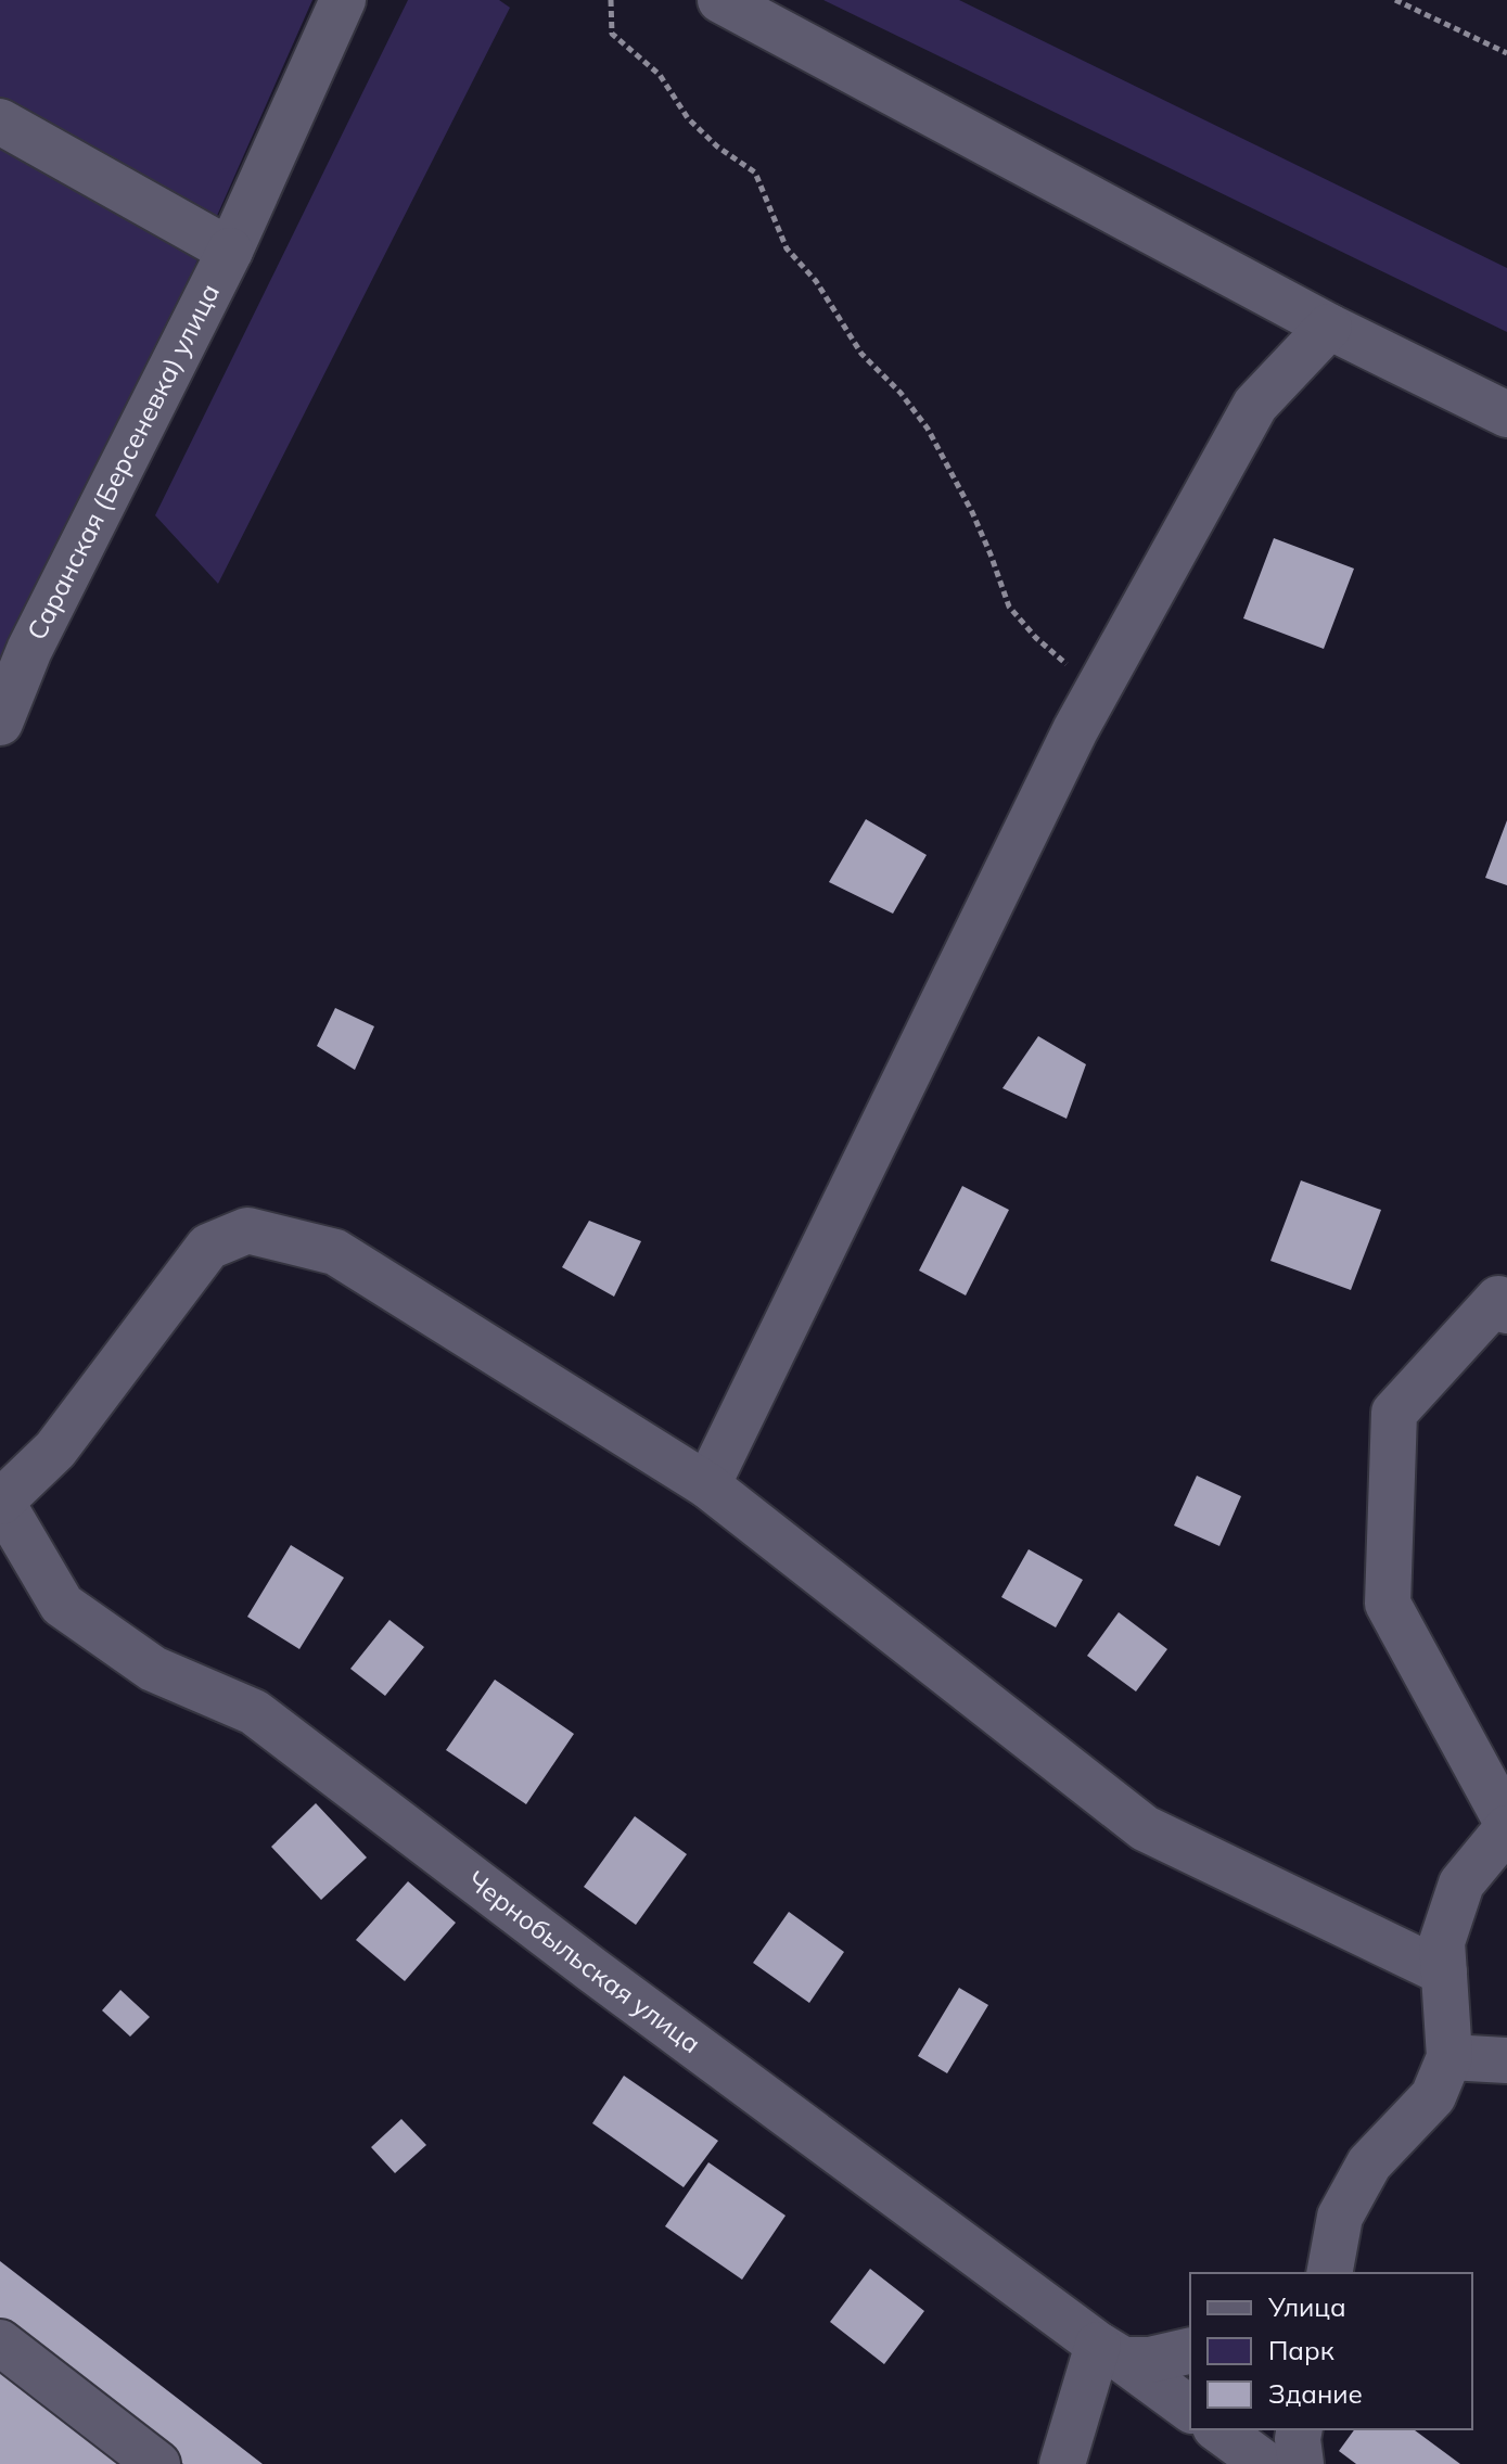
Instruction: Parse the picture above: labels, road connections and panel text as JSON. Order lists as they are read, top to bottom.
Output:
{
  "streets": {
    "street": ["Саранская (Берсеневка) улица", "Чернобыльская улица"]
  },
  "legend": ["Улица", "Парк", "Здание"]
}
